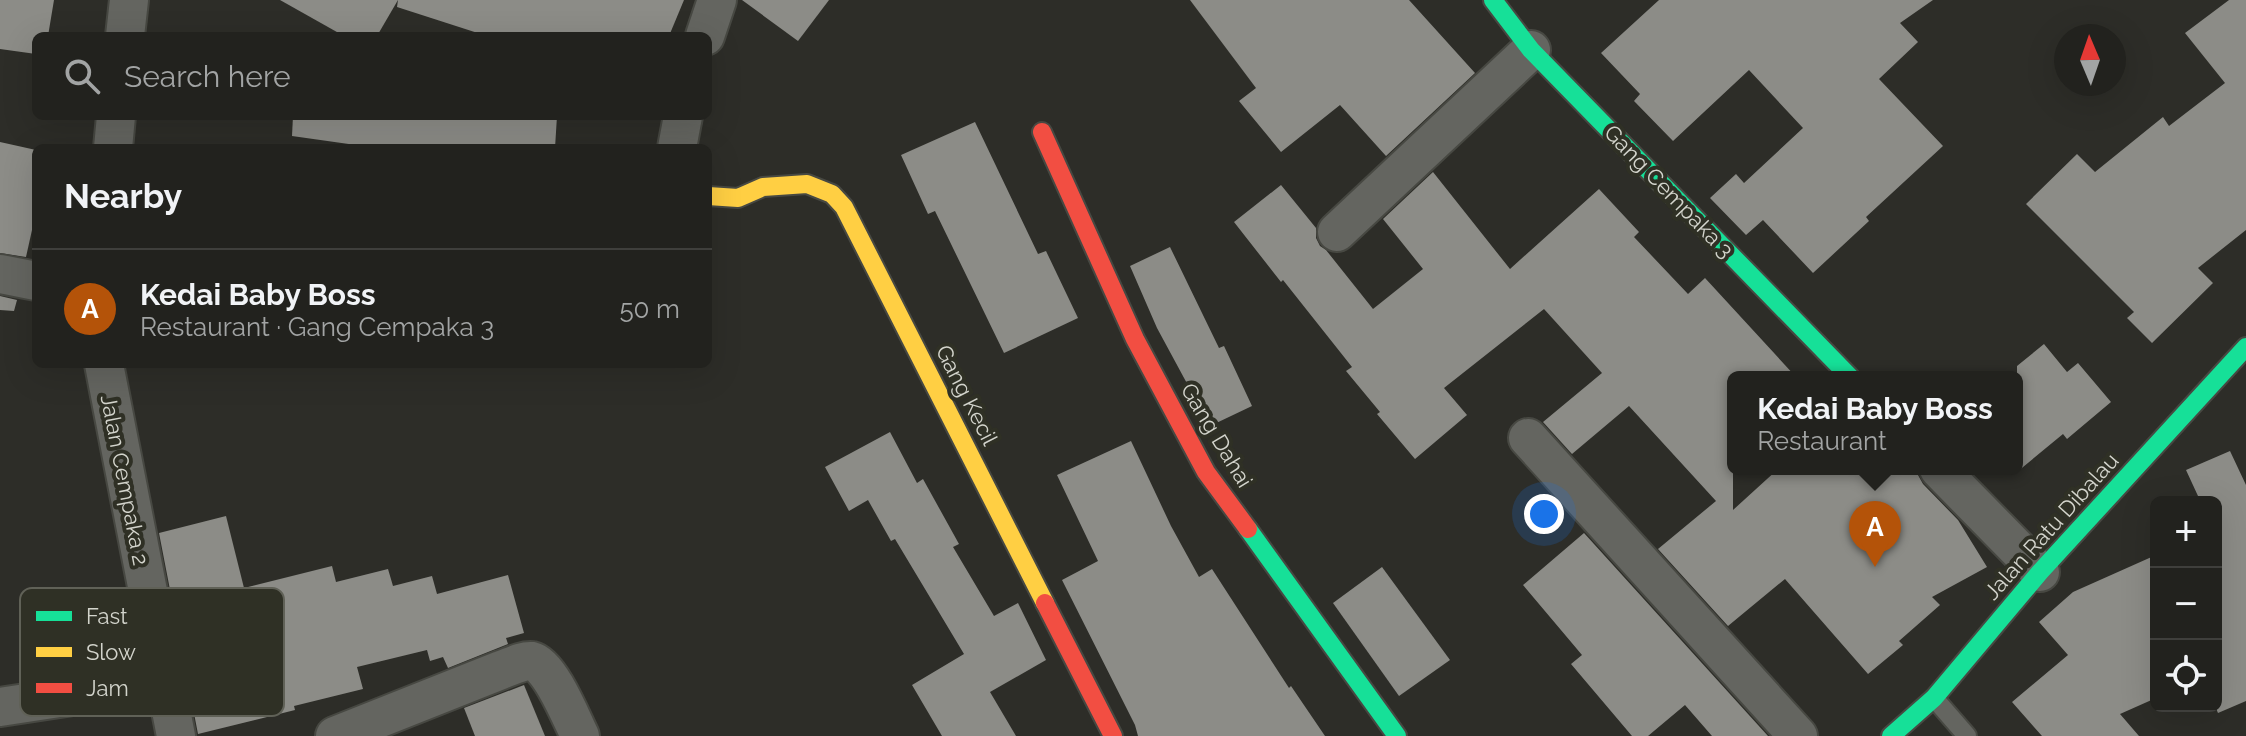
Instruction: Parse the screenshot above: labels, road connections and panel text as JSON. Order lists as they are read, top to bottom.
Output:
{
  "streets": {
    "street": [
      "Gang Cempaka 3",
      "Gang Kecil",
      "Gang Dahai",
      "Jalan Cempaka 2",
      "Jalan Ratu Dibalau"
    ]
  },
  "legend": ["Fast", "Slow", "Jam"],
  "north": "top",
  "page": {
    "search": "Search here",
    "heading": "Nearby",
    "list": [
      {
        "mark": "A",
        "name": "Kedai Baby Boss",
        "note": "Restaurant · Gang Cempaka 3",
        "value": "50 m"
      }
    ],
    "popup": ["Kedai Baby Boss", "Restaurant"],
    "map_buttons": ["+", "−"],
    "pins": "A"
  }
}
